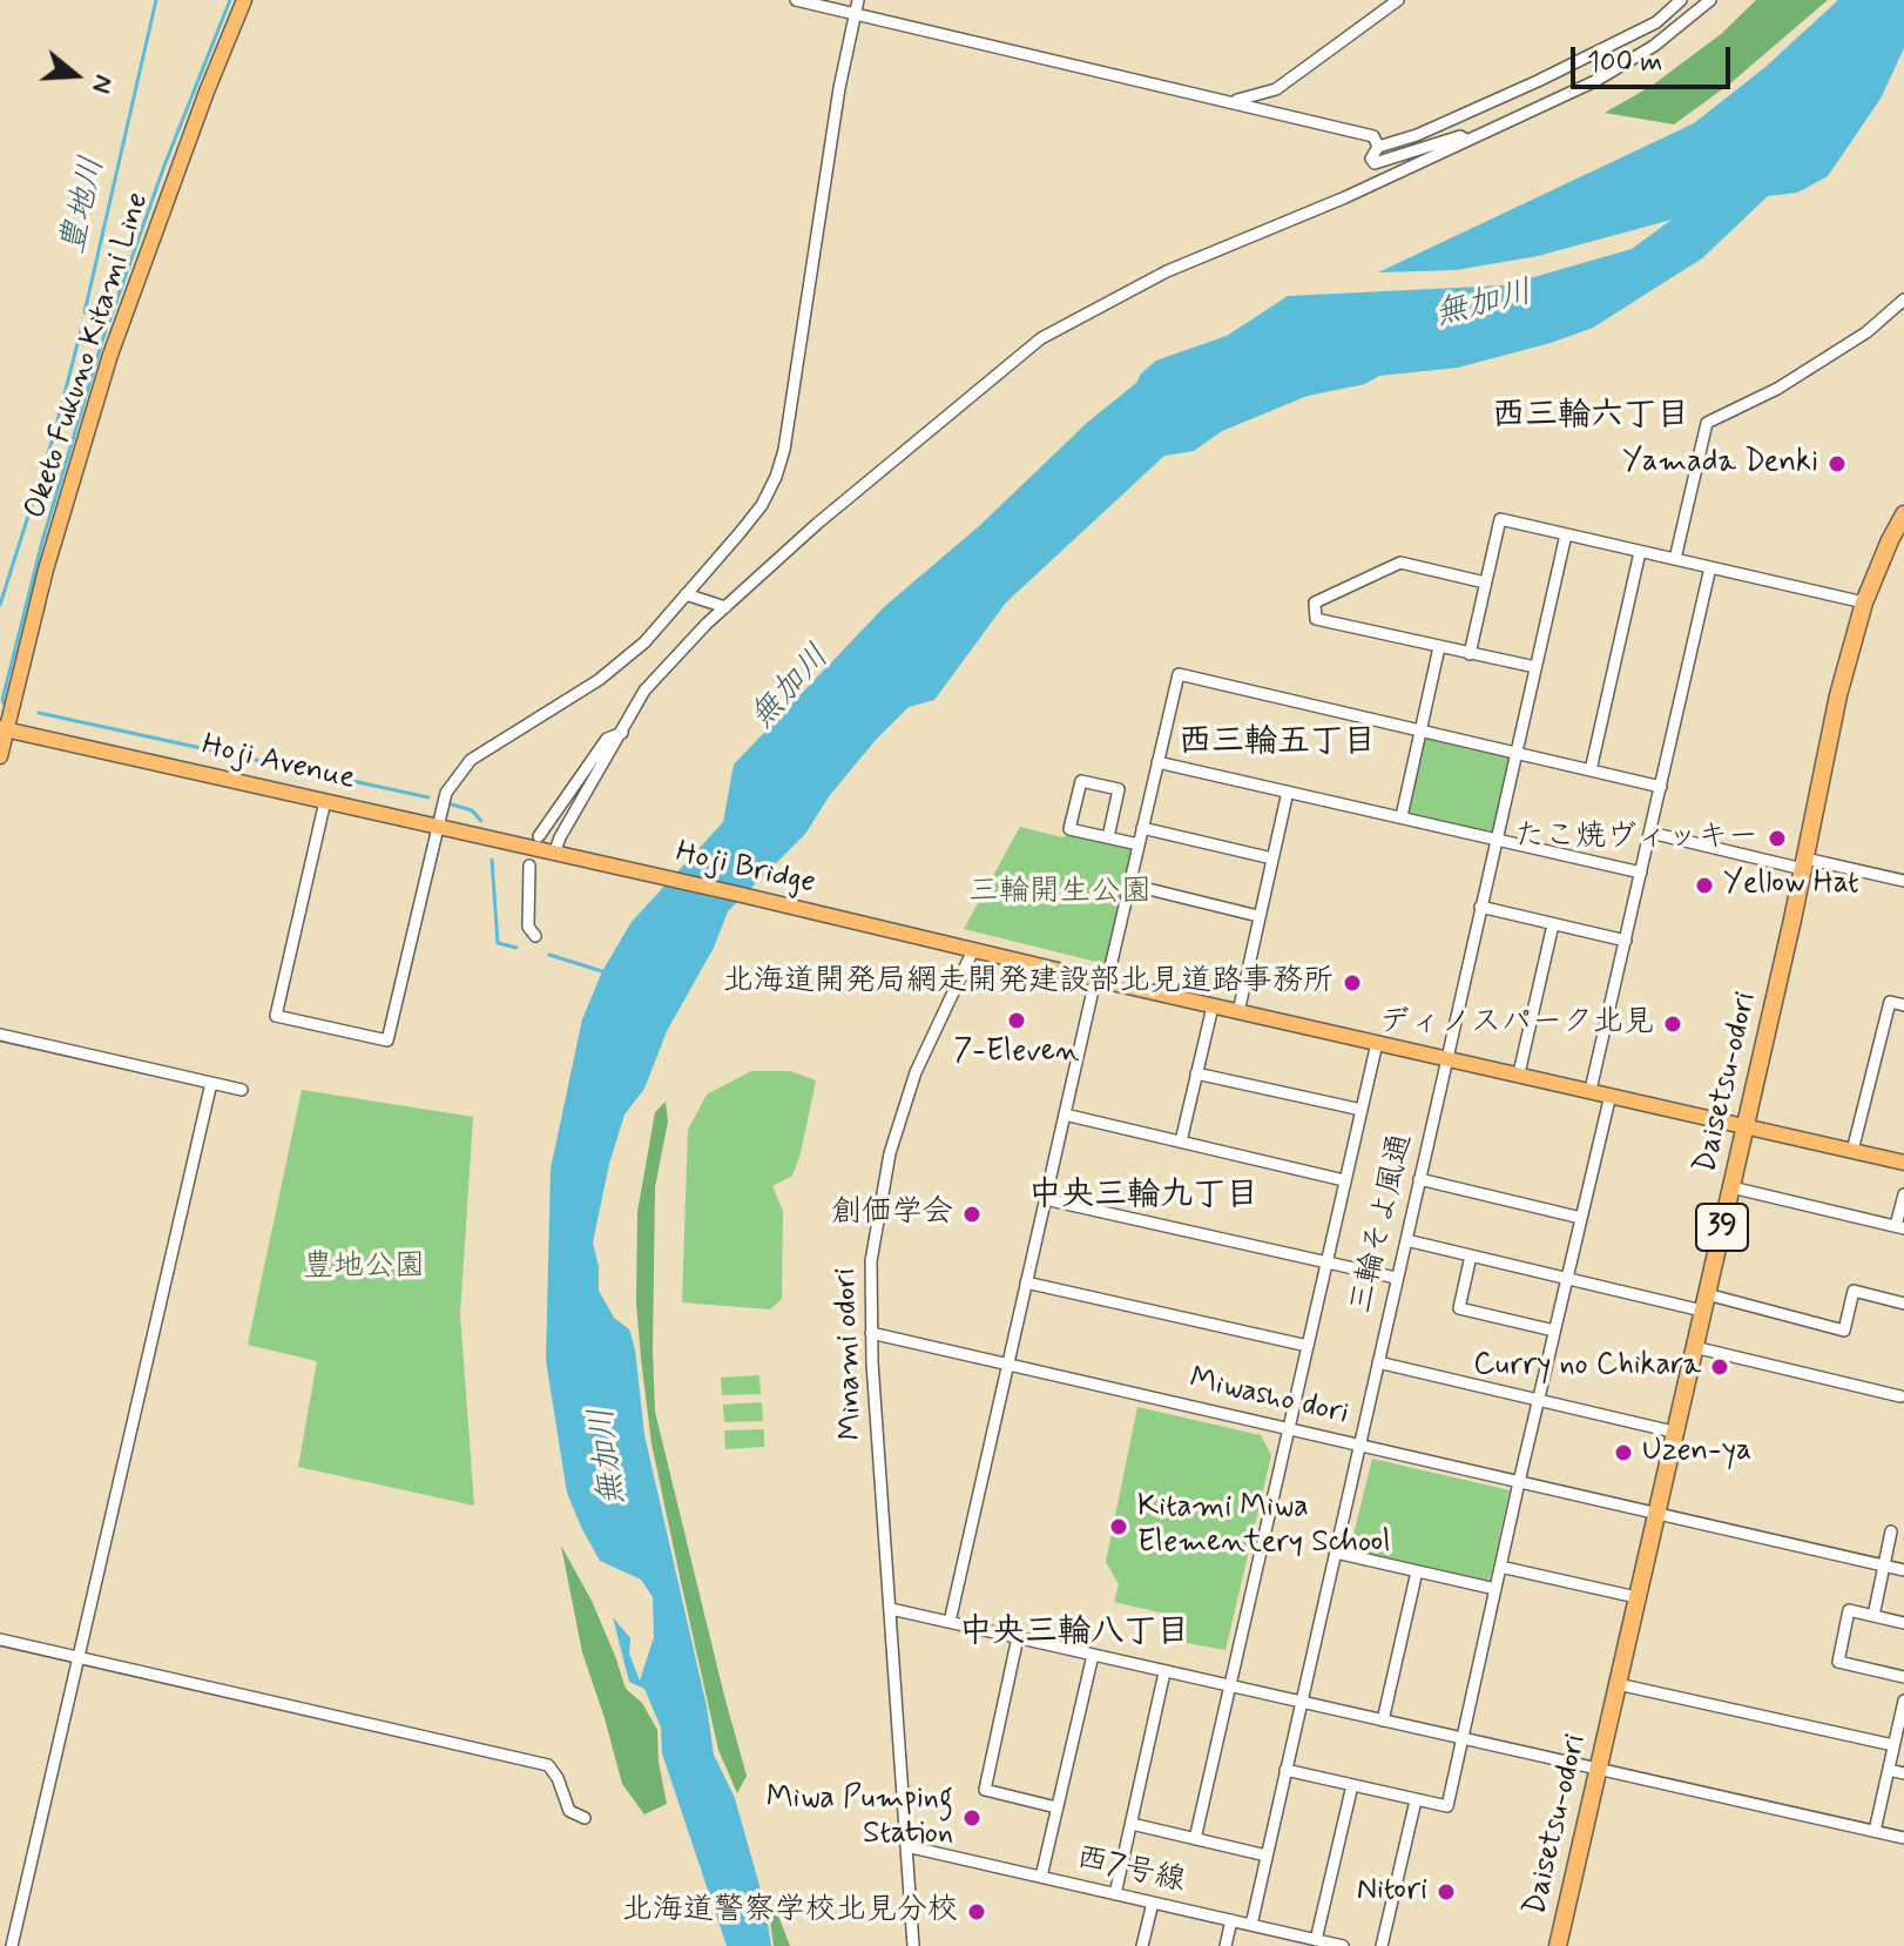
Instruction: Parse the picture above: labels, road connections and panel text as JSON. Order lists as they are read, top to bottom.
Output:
{
  "streets": {
    "highway": ["Daisetsu-odori", "39"],
    "main road": ["Oketo Fukuno Kitami Line", "Hoji Avenue", "Hoji Bridge"],
    "street": [
      "三輪そよ風通",
      "Minami odori",
      "Miwasho dori",
      "西7号線"
    ]
  },
  "crossings": [
    ["Oketo Fukuno Kitami Line", "Hoji Avenue"],
    ["Hoji Avenue", "Hoji Bridge"],
    ["Hoji Bridge", "Minami odori"],
    ["Daisetsu-odori", "Miwasho dori"],
    ["三輪そよ風通", "Miwasho dori"],
    ["三輪そよ風通", "西7号線"],
    ["Minami odori", "Miwasho dori"],
    ["Minami odori", "西7号線"]
  ],
  "districts": [
    "西三輪六丁目",
    "西三輪五丁目",
    "中央三輪九丁目",
    "中央三輪八丁目"
  ],
  "water": ["豊地川", "無加川"],
  "parks": ["三輪開生公園", "豊地公園"],
  "places": [
    "Yamada Denki",
    "たこ焼ヴィッキー",
    "Yellow Hat",
    "北海道開発局網走開発建設部北見道路事務所",
    "7-Eleven",
    "ディノスパーク北見",
    "創価学会",
    "Curry no Chikara",
    "Uzen-ya",
    "Kitami Miwa Elementery School",
    "Miwa Pumping Station",
    "Nitori",
    "北海道警察学校北見分校"
  ],
  "scale_bar": "100 m",
  "north": "right"
}
